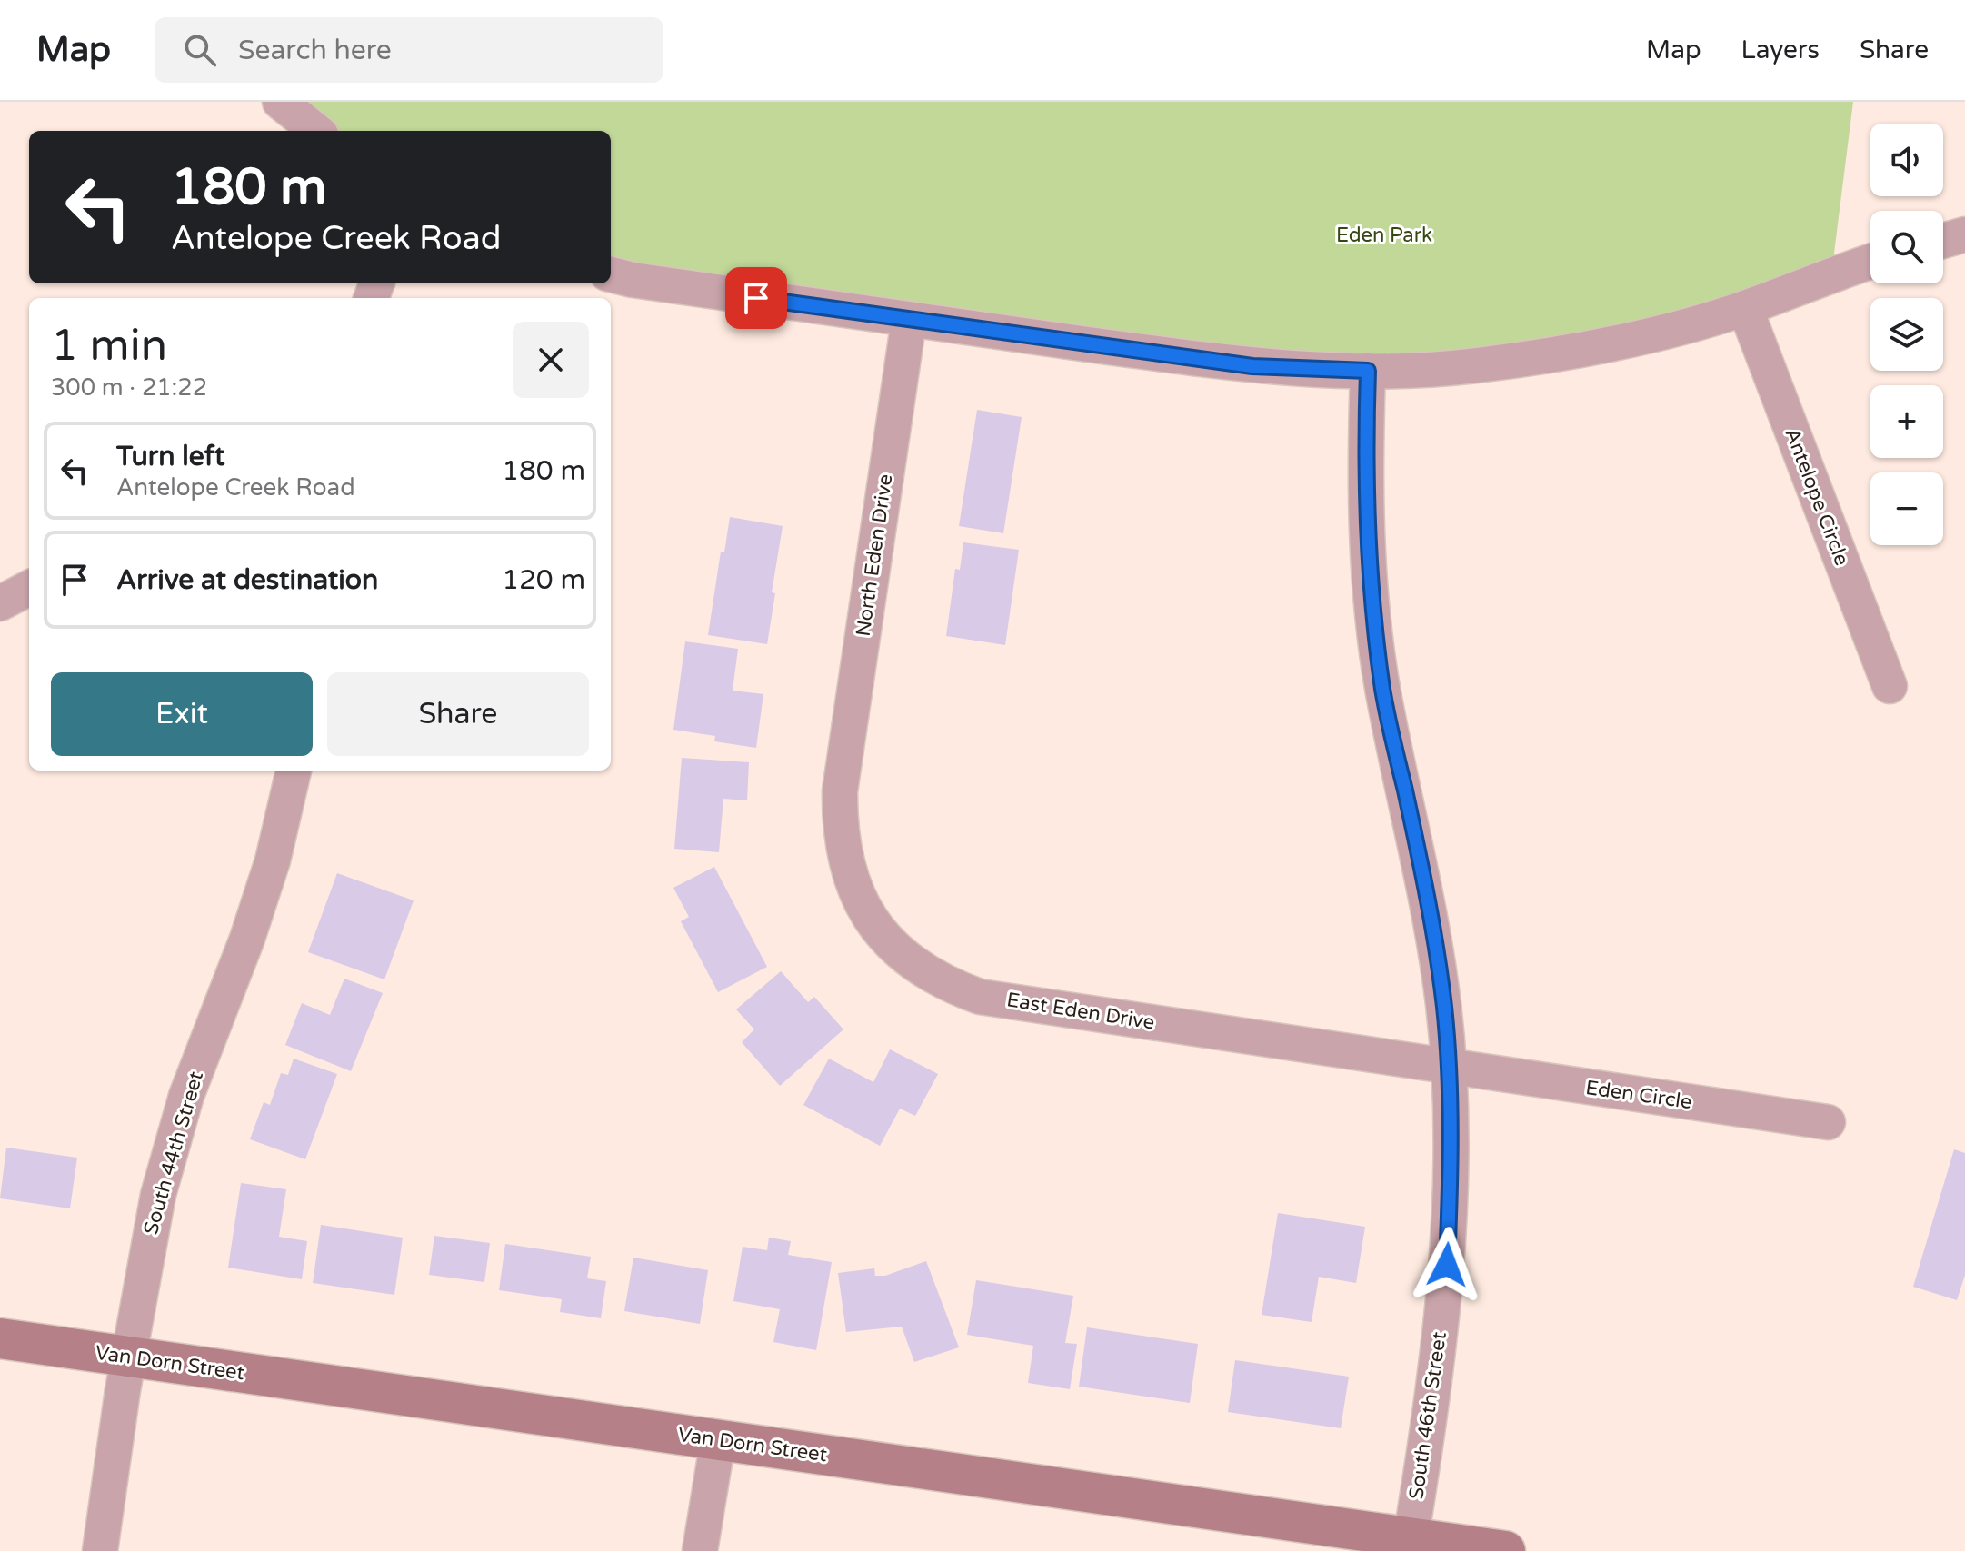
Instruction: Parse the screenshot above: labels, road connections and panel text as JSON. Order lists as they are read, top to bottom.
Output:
{
  "streets": {
    "main road": ["Van Dorn Street"],
    "street": [
      "Antelope Circle",
      "North Eden Drive",
      "East Eden Drive",
      "Eden Circle",
      "South 44th Street",
      "South 46th Street"
    ]
  },
  "crossings": [
    ["North Eden Drive", "East Eden Drive"],
    ["East Eden Drive", "Eden Circle"],
    ["East Eden Drive", "South 46th Street"],
    ["Eden Circle", "South 46th Street"],
    ["South 44th Street", "Van Dorn Street"],
    ["Van Dorn Street", "South 46th Street"]
  ],
  "parks": ["Eden Park"],
  "page": {
    "header": "Map",
    "search": "Search here",
    "nav": ["Map", "Layers", "Share"],
    "map_buttons": ["+", "−"],
    "turn": ["180 m", "Antelope Creek Road"],
    "heading": ["1 min", "300 m · 21:22"],
    "list": [
      {
        "name": "Turn left",
        "note": "Antelope Creek Road",
        "value": "180 m"
      },
      {
        "name": "Arrive at destination",
        "value": "120 m"
      }
    ],
    "buttons": ["Exit", "Share"]
  }
}
